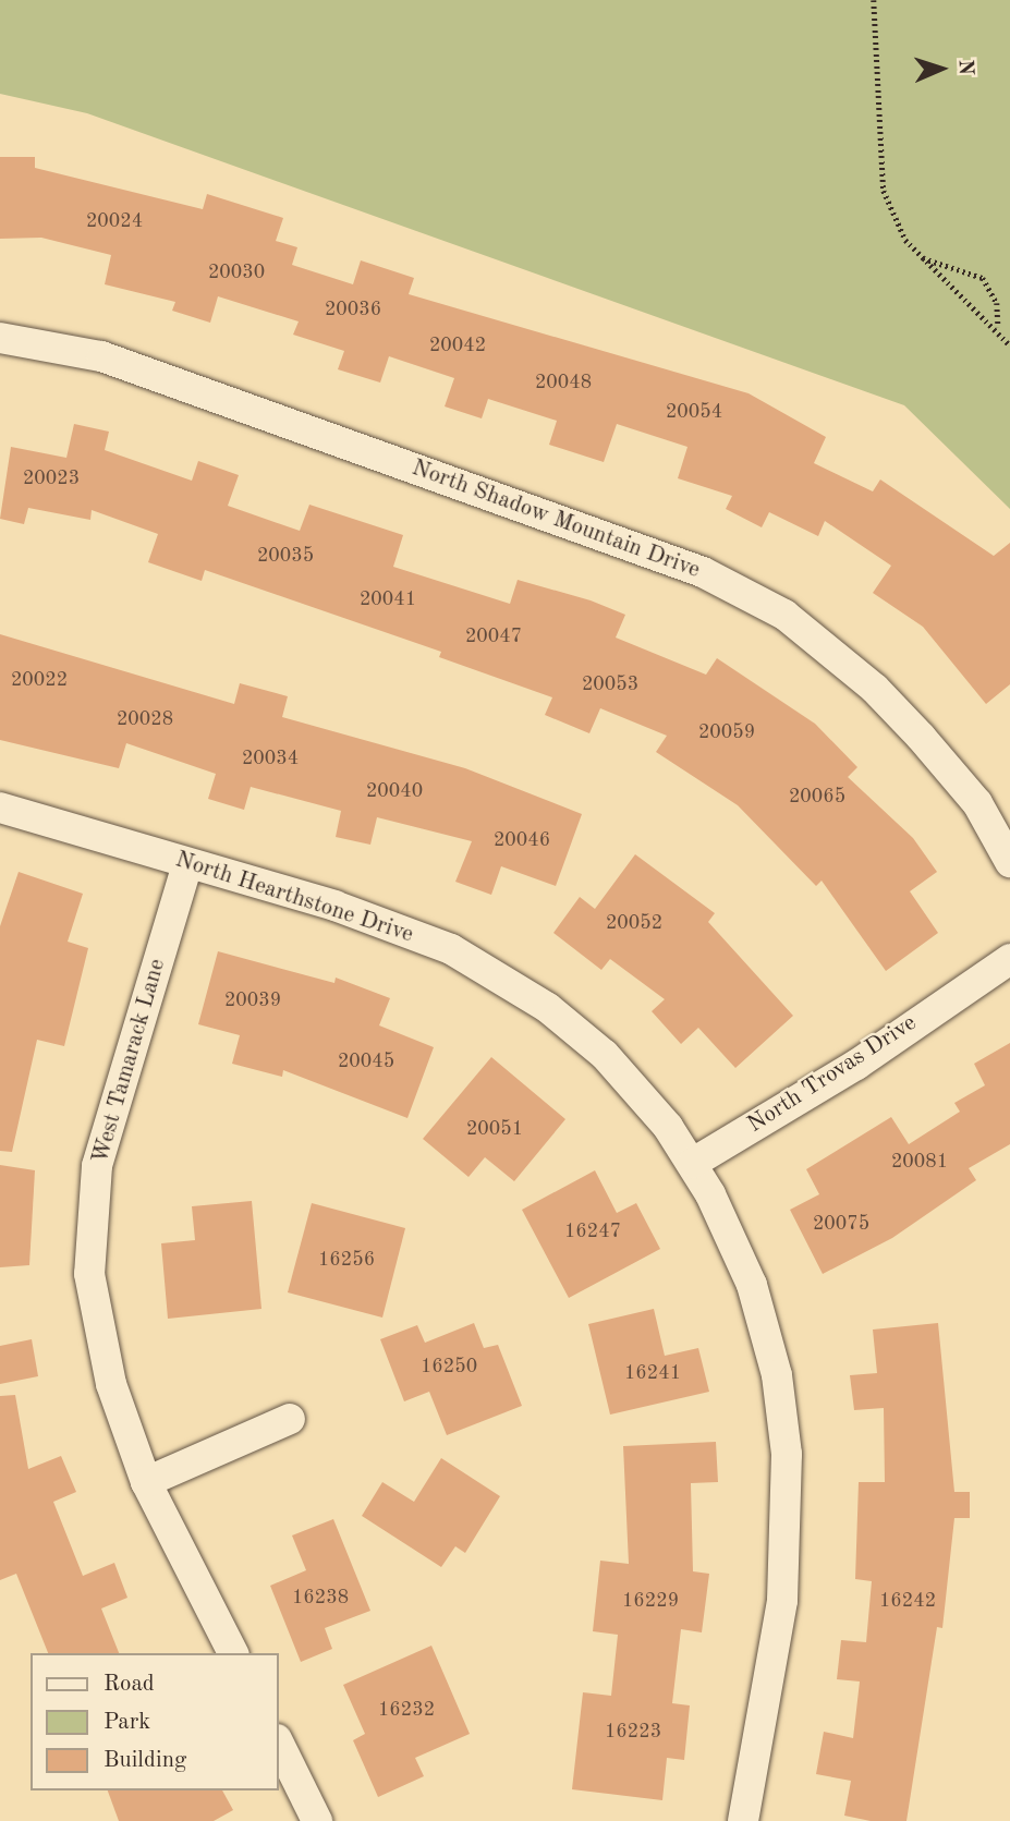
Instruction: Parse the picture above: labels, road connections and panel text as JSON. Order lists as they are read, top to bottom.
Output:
{
  "streets": {
    "street": [
      "North Shadow Mountain Drive",
      "North Hearthstone Drive",
      "West Tamarack Lane",
      "North Trovas Drive"
    ]
  },
  "crossings": [
    ["North Hearthstone Drive", "West Tamarack Lane"],
    ["North Hearthstone Drive", "North Trovas Drive"]
  ],
  "house_numbers": [
    "20024",
    "20030",
    "20036",
    "20042",
    "20048",
    "20054",
    "20023",
    "20035",
    "20041",
    "20047",
    "20022",
    "20053",
    "20028",
    "20059",
    "20034",
    "20040",
    "20065",
    "20046",
    "20052",
    "20039",
    "20045",
    "20051",
    "20081",
    "20075",
    "16247",
    "16256",
    "16250",
    "16241",
    "16238",
    "16229",
    "16242",
    "16232",
    "16223"
  ],
  "legend": ["Road", "Park", "Building"],
  "north": "right"
}
